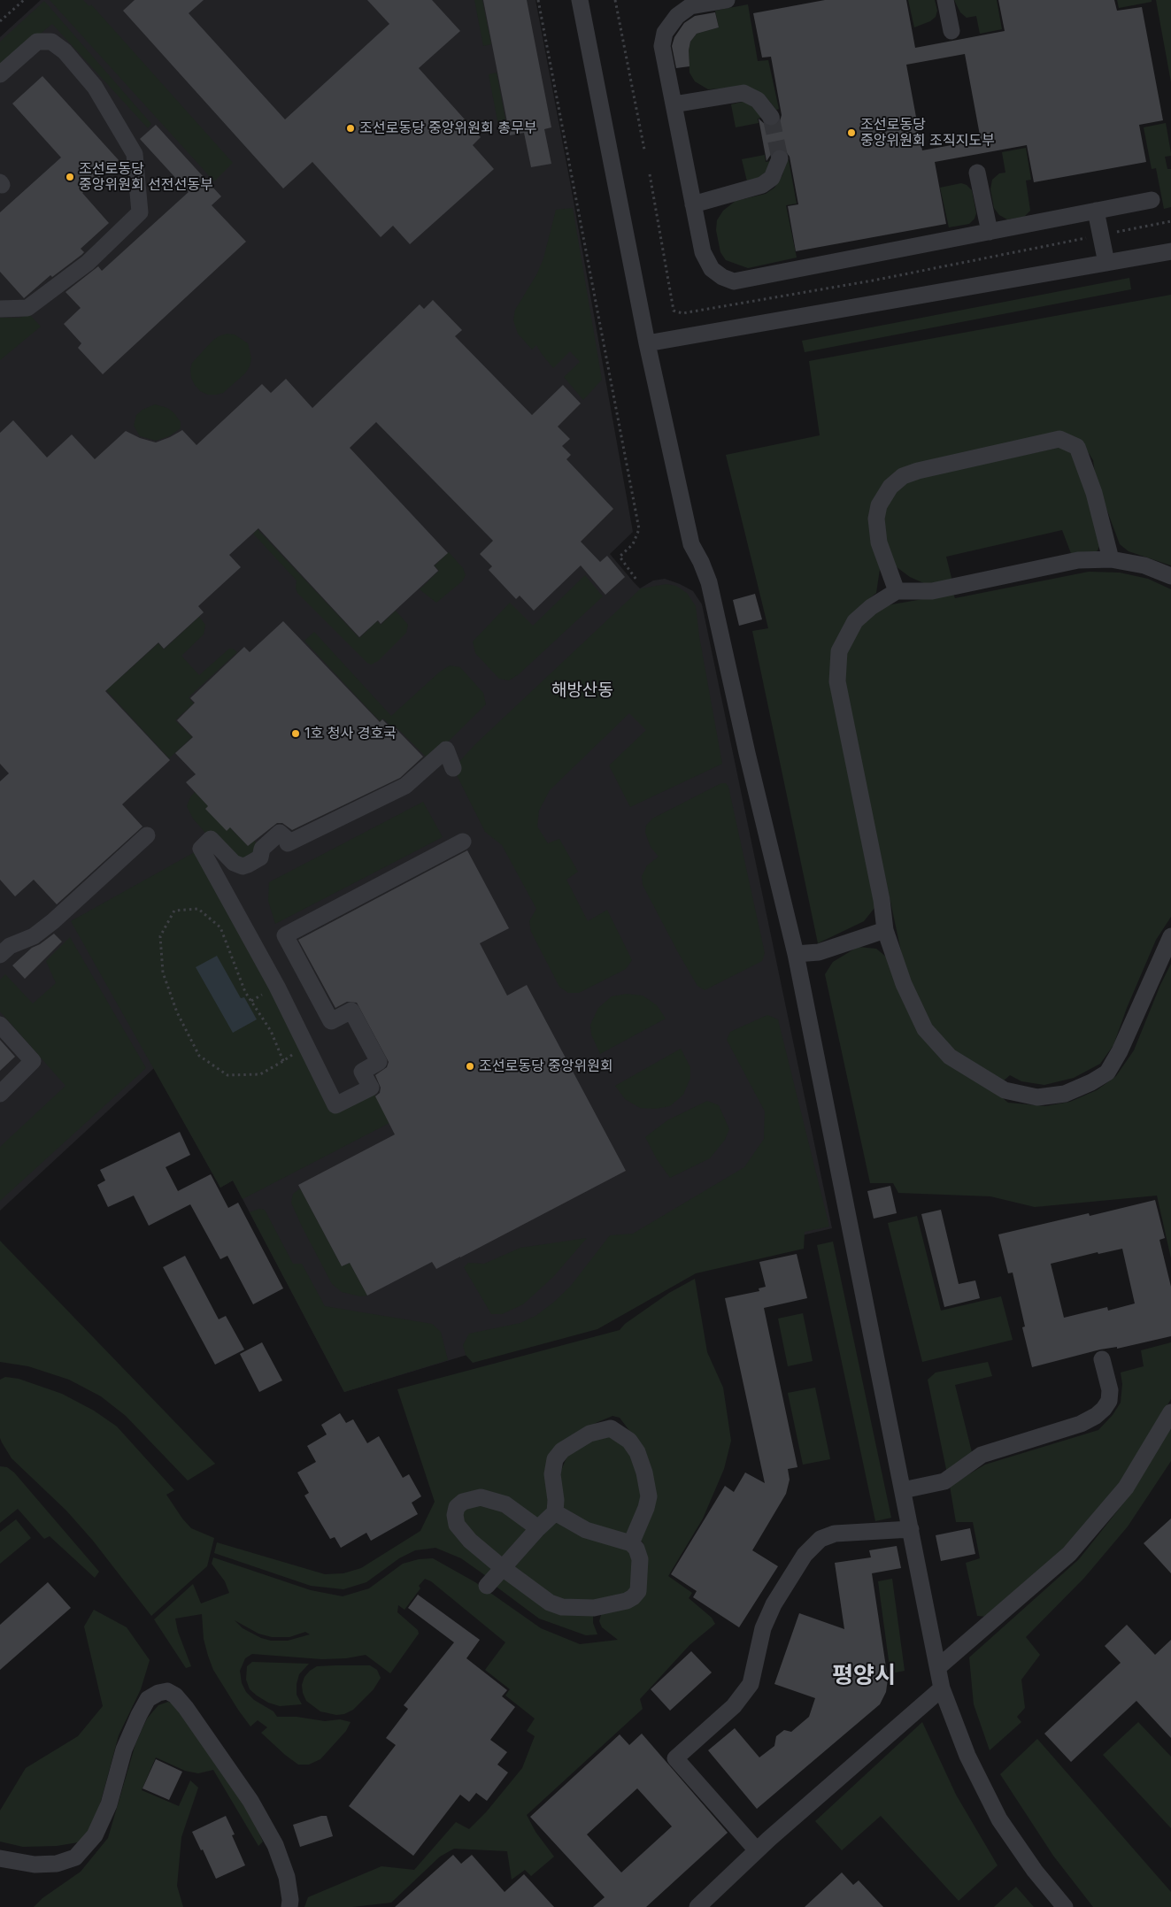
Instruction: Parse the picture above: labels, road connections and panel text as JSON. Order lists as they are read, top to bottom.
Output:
{
  "districts": ["해방산동", "평양시"],
  "places": [
    "조선로동당 중앙위원회 총무부",
    "조선로동당 중앙위원회 조직지도부",
    "조선로동당 중앙위원회 선전선동부",
    "1호 청사 경호국",
    "조선로동당 중앙위원회"
  ]
}
